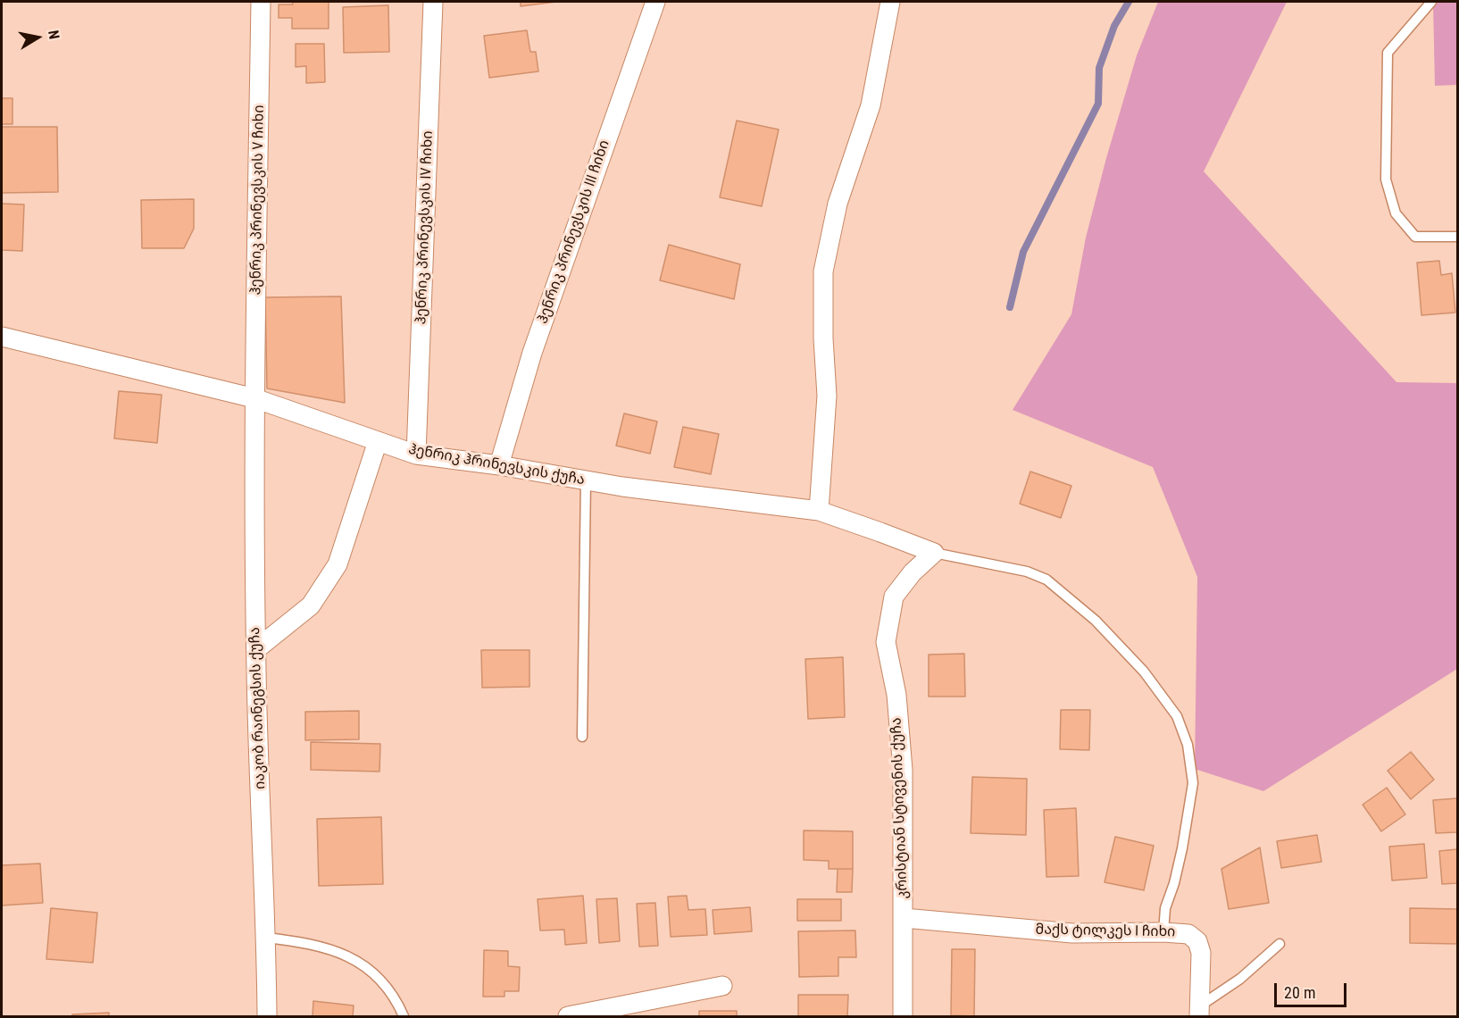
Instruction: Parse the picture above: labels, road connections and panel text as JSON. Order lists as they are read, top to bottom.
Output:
{
  "streets": {
    "street": [
      "ჰენრიკ პრინევსკის V ჩიხი",
      "ჰენრიკ პრინევსკის IV ჩიხი",
      "ჰენრიკ პრინევსკის III ჩიხი",
      "ჰენრიკ ჰრინევსკის ქუჩა",
      "იაკობ რაინეგსის ქუჩა",
      "კრისტიან სტივენის ქუჩა",
      "მაქს ტილკეს I ჩიხი"
    ]
  },
  "crossings": [
    ["ჰენრიკ პრინევსკის V ჩიხი", "ჰენრიკ ჰრინევსკის ქუჩა"],
    ["ჰენრიკ პრინევსკის V ჩიხი", "იაკობ რაინეგსის ქუჩა"],
    ["ჰენრიკ პრინევსკის IV ჩიხი", "ჰენრიკ ჰრინევსკის ქუჩა"],
    ["ჰენრიკ პრინევსკის III ჩიხი", "ჰენრიკ ჰრინევსკის ქუჩა"],
    ["ჰენრიკ ჰრინევსკის ქუჩა", "იაკობ რაინეგსის ქუჩა"],
    ["ჰენრიკ ჰრინევსკის ქუჩა", "კრისტიან სტივენის ქუჩა"],
    ["კრისტიან სტივენის ქუჩა", "მაქს ტილკეს I ჩიხი"]
  ],
  "scale_bar": "20 m",
  "north": "right"
}
